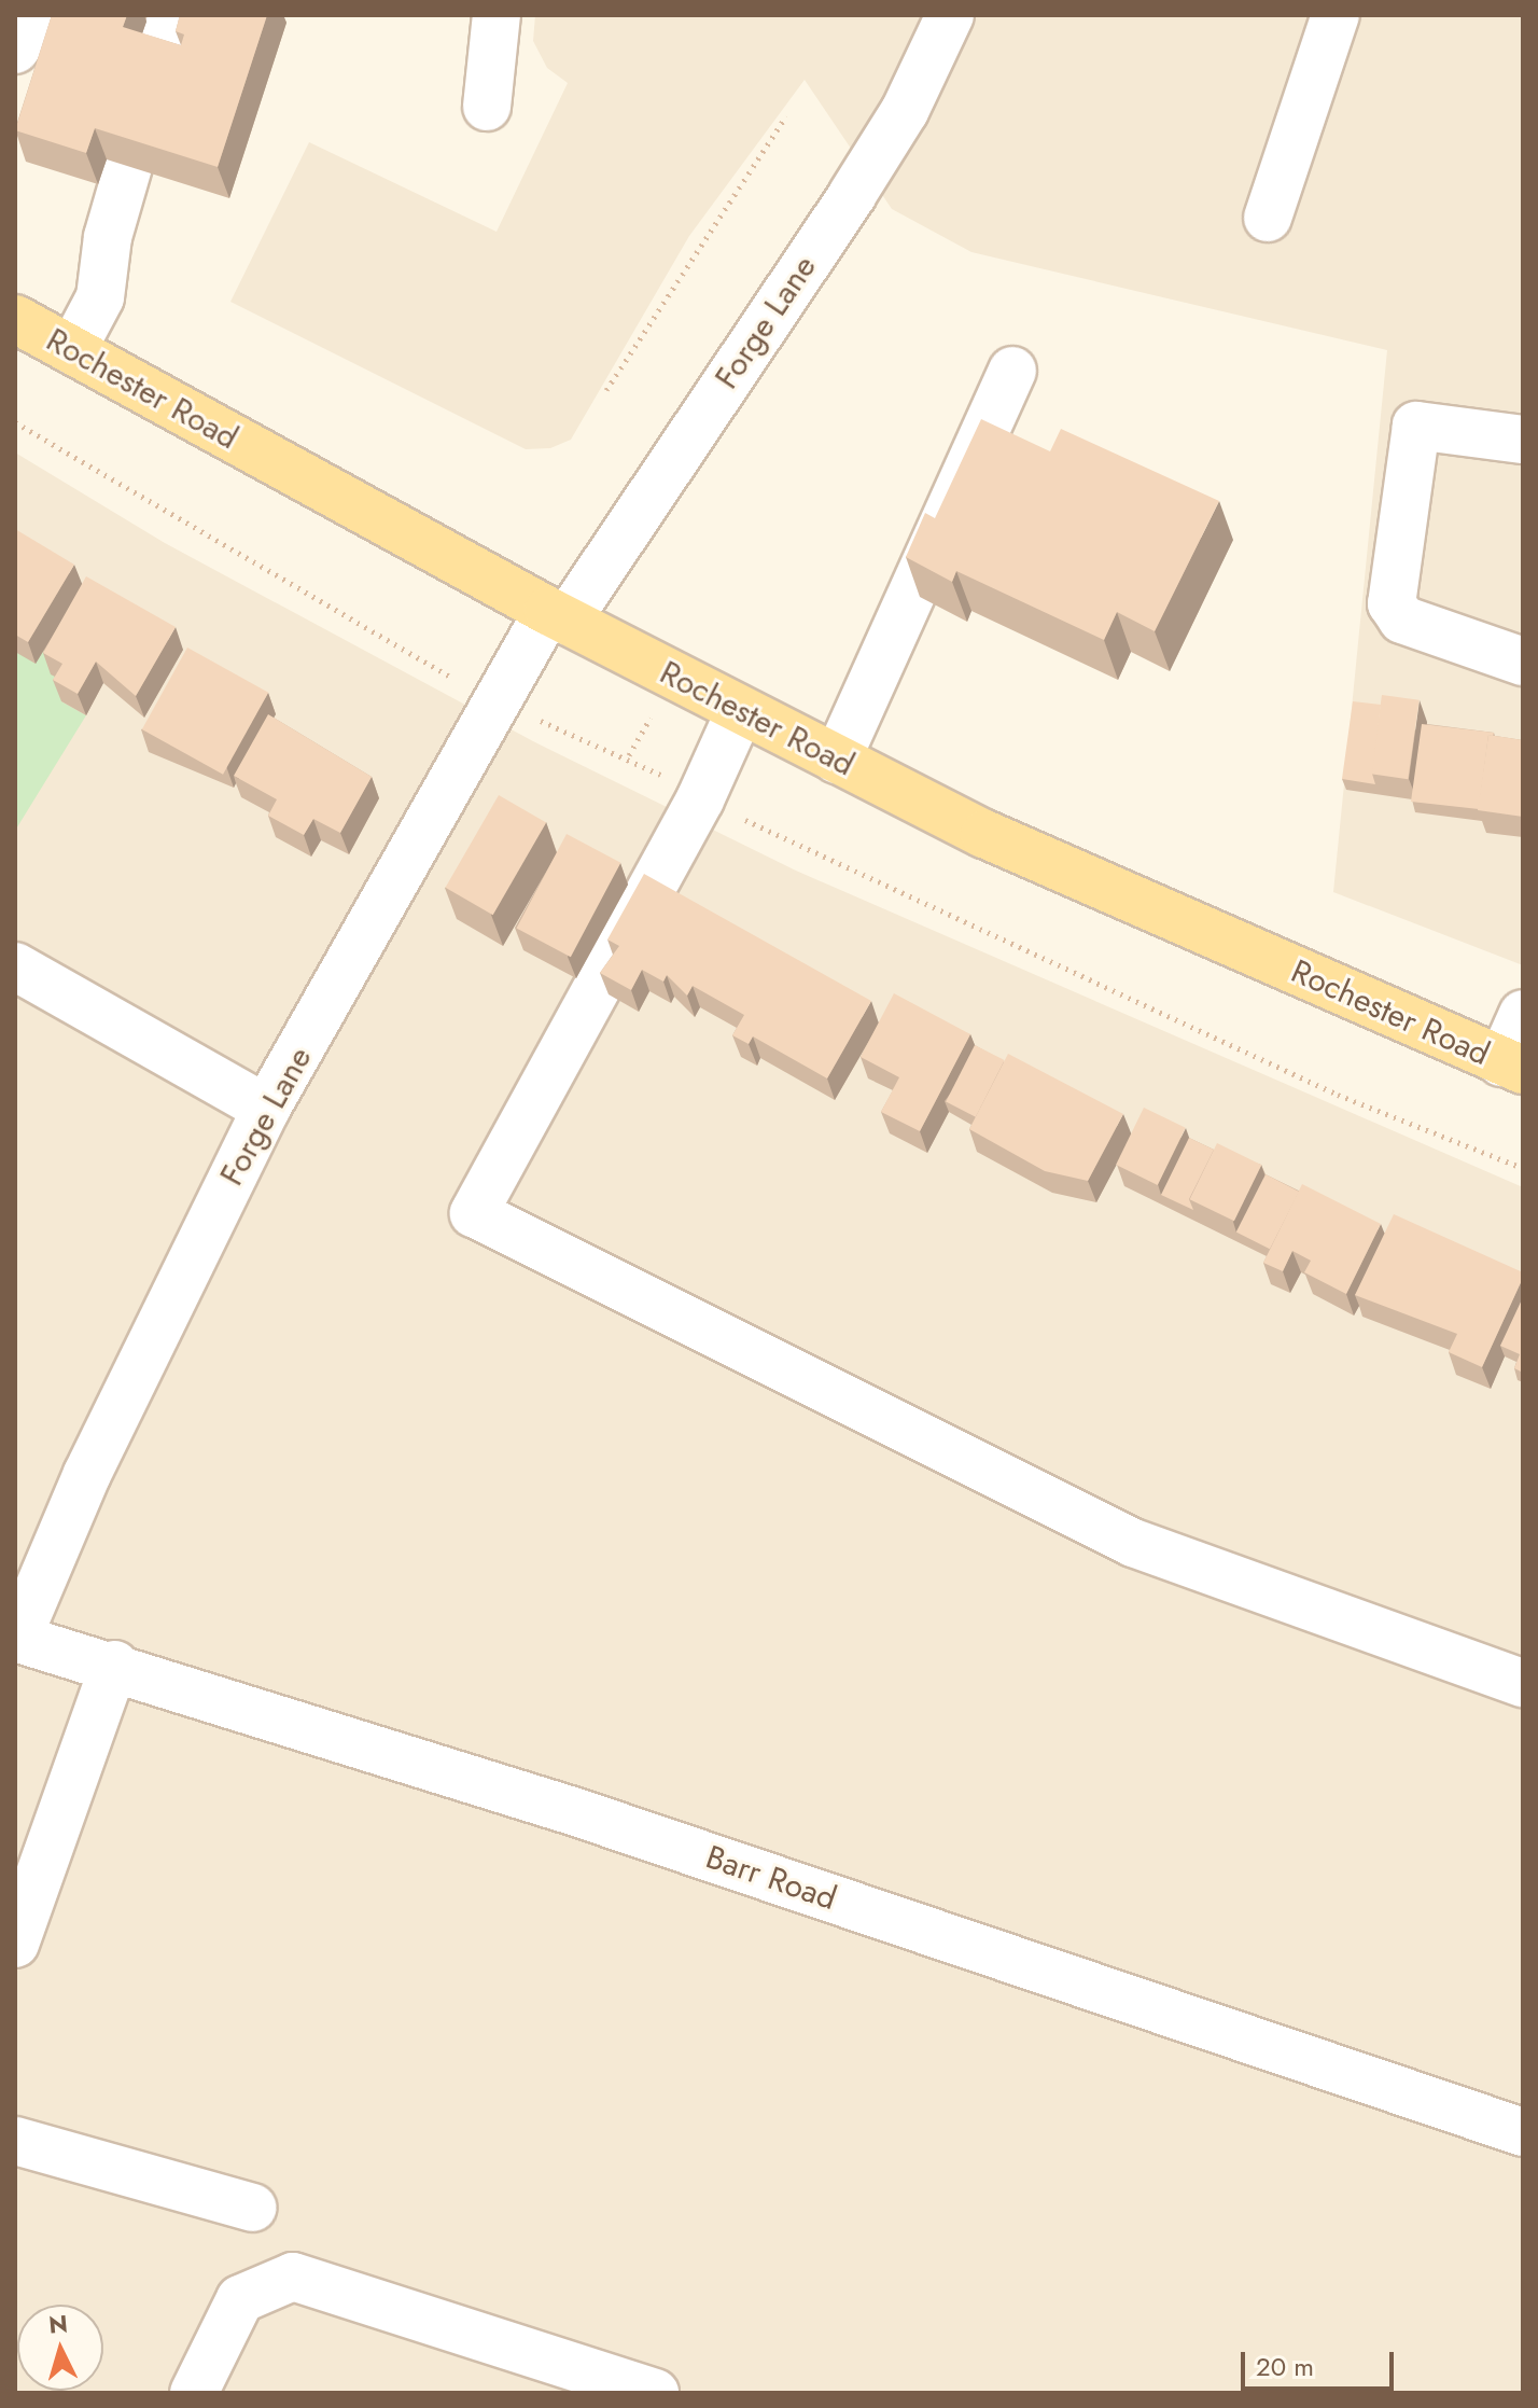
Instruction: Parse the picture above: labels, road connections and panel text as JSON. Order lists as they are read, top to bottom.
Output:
{
  "streets": {
    "main road": ["Rochester Road"],
    "street": ["Forge Lane", "Barr Road"]
  },
  "crossings": [
    ["Forge Lane", "Rochester Road"],
    ["Forge Lane", "Barr Road"]
  ],
  "scale_bar": "20 m",
  "north": "top"
}
